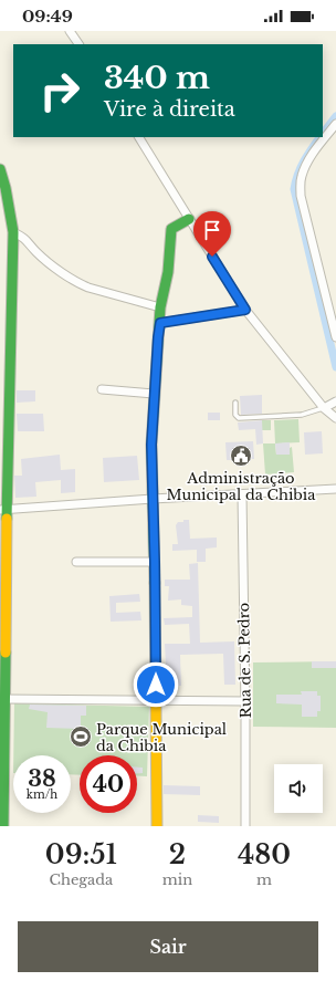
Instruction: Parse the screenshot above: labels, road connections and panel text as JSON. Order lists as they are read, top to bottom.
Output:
{
  "streets": {
    "street": ["Rua de S. Pedro"]
  },
  "places": {
    "public building": ["Administração Municipal da Chibia"],
    "sports": ["Parque Municipal da Chibia"]
  },
  "page": {
    "status": "09:49",
    "turn": ["340 m", "Vire à direita"],
    "speed": "38 km/h",
    "limit": "40",
    "eta": [
      "09:51",
      "Chegada",
      "2",
      "min",
      "480",
      "m"
    ],
    "buttons": "Sair"
  }
}
